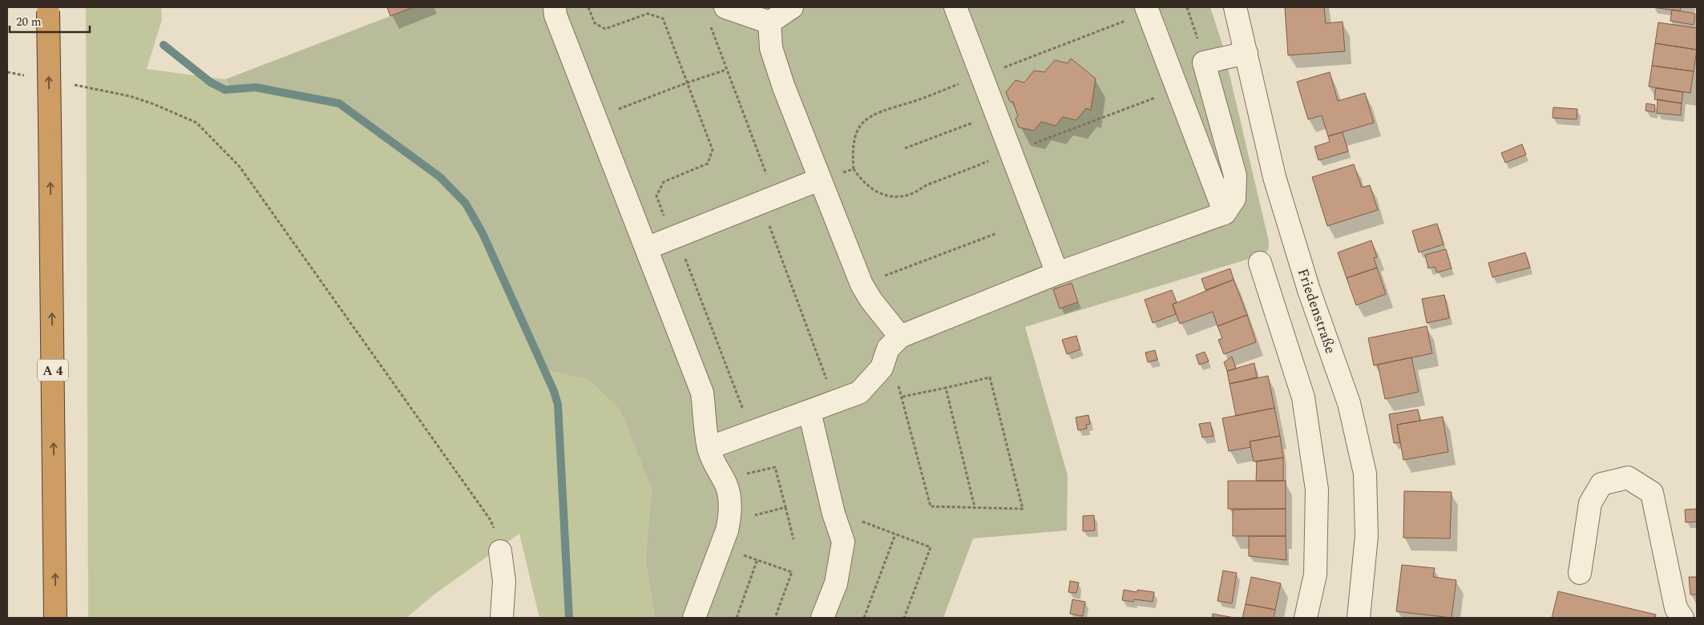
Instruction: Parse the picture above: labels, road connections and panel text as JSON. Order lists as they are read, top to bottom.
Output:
{
  "streets": {
    "highway": ["A 4"],
    "street": ["Friedenstraße"]
  },
  "scale_bar": "20 m"
}
